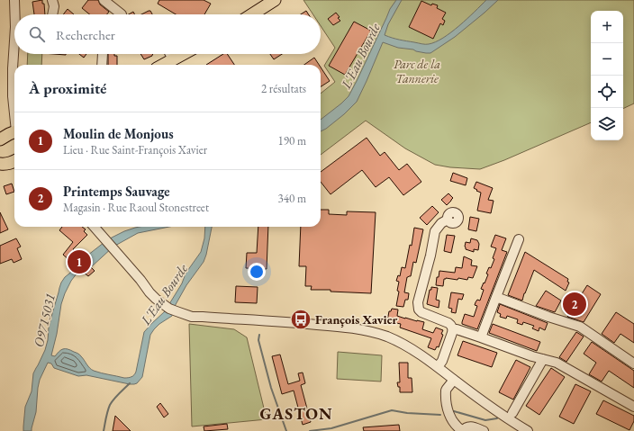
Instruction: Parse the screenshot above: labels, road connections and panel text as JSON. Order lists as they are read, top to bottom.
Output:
{
  "districts": ["GASTON"],
  "water": ["L'Eau Bourde", "O9715031"],
  "parks": ["Parc de la Tannerie"],
  "places": {
    "bus stop": ["François Xavier"]
  },
  "page": {
    "map_buttons": ["+", "−"],
    "search": "Rechercher",
    "heading": ["À proximité", "2 résultats"],
    "list": [
      {
        "mark": "1",
        "name": "Moulin de Monjous",
        "note": "Lieu · Rue Saint-François Xavier",
        "value": "190 m"
      },
      {
        "mark": "2",
        "name": "Printemps Sauvage",
        "note": "Magasin · Rue Raoul Stonestreet",
        "value": "340 m"
      }
    ],
    "pins": ["1", "2"]
  }
}
